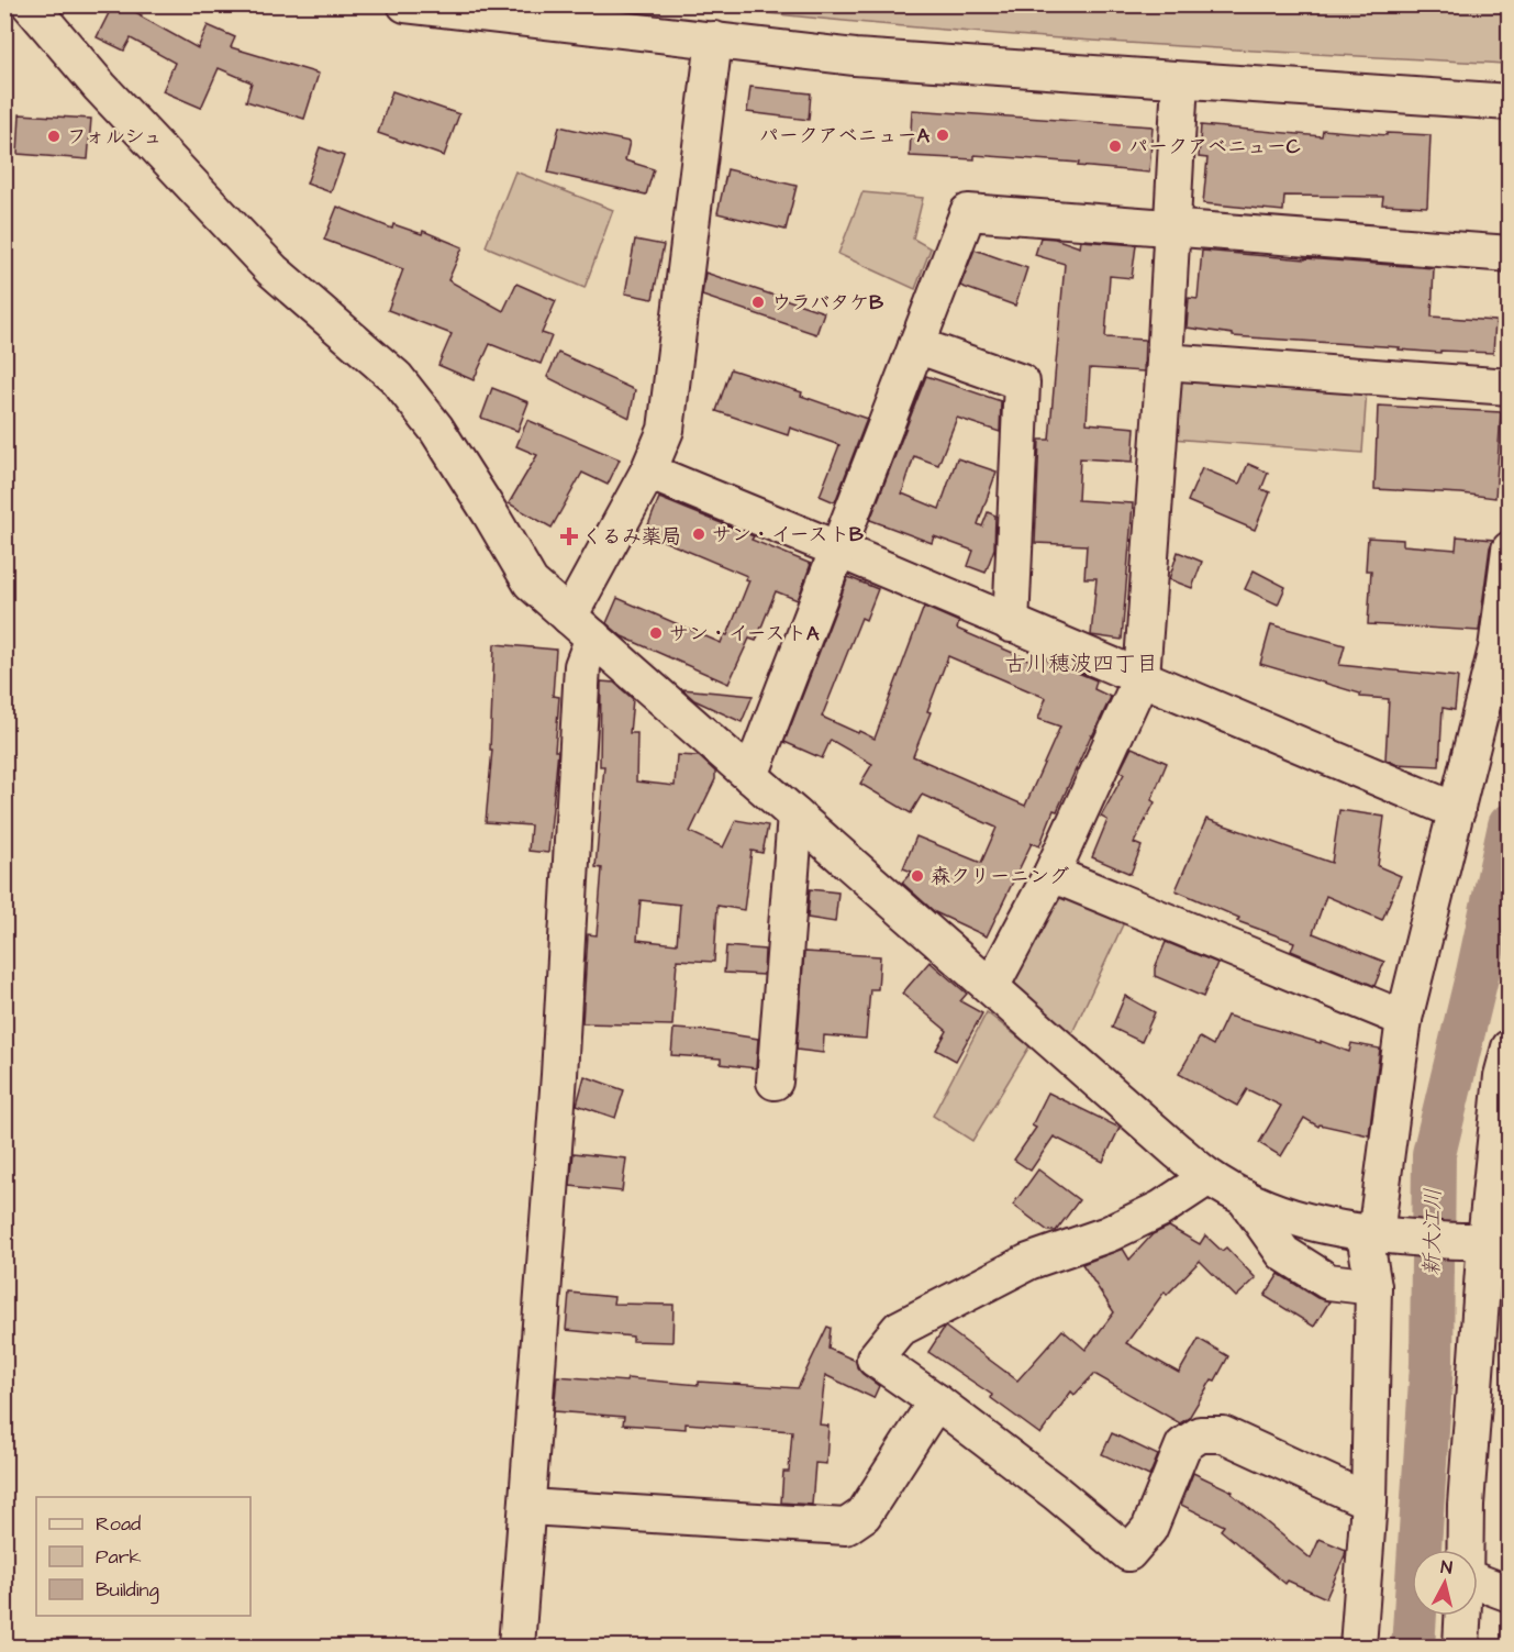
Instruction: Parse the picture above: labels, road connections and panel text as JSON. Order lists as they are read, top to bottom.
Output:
{
  "districts": ["古川穂波四丁目"],
  "water": ["新大江川"],
  "places": {
    "other": [
      "パークアベニューA",
      "フォルシュ",
      "パークアベニューC",
      "ウラバタケB",
      "サン・イーストB",
      "サン・イーストA",
      "森クリーニング"
    ],
    "health": ["くるみ薬局"]
  },
  "legend": ["Road", "Park", "Building"],
  "north": "top"
}
